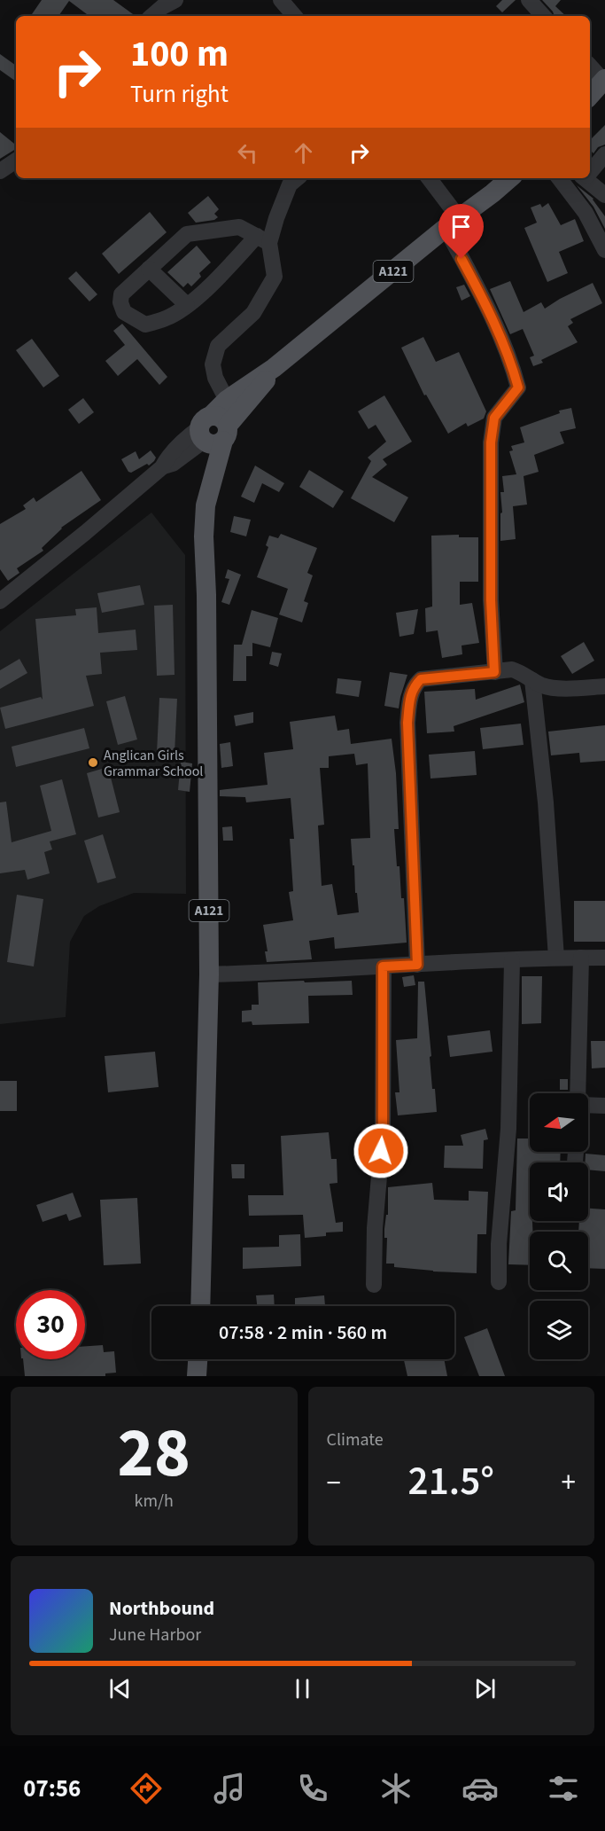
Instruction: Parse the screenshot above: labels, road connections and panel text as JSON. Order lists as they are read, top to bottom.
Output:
{
  "streets": {
    "main road": ["A121"]
  },
  "places": ["Anglican Girls Grammar School"],
  "north": "left",
  "page": {
    "turn": ["100 m", "Turn right"],
    "limit": "30",
    "trip": "07:58 · 2 min · 560 m",
    "tile": [
      ["28", "km/h"],
      "Climate"
    ],
    "heat": ["−", "21.5°", "+"],
    "song": ["Northbound", "June Harbor"],
    "tabs": "07:56"
  }
}
